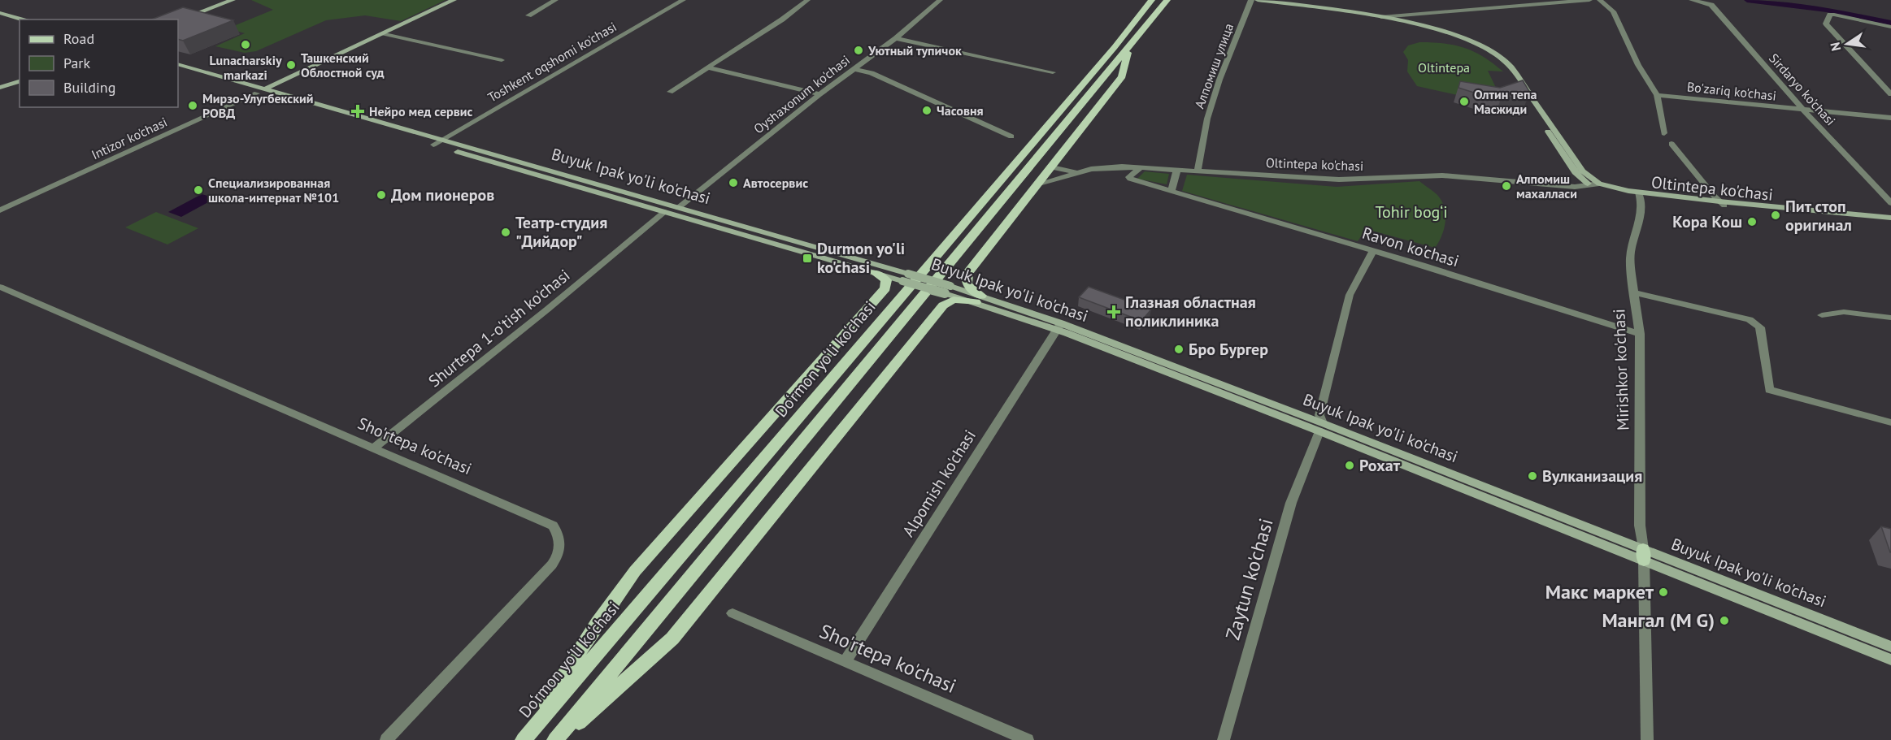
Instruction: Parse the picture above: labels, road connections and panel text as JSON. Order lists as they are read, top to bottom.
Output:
{
  "streets": {
    "main road": [
      "Intizor ko'chasi",
      "Oltintepa ko'chasi",
      "Buyuk Ipak yo'li ko'chasi",
      "Do‘rmon yo‘li ko‘chasi"
    ],
    "street": [
      "Toshkent oqshomi ko'chasi",
      "Алпомиш улица",
      "Sirdaryo ko'chasi",
      "Bo'zariq ko'chasi",
      "Oyshaxonum ko'chasi",
      "Ravon ko'chasi",
      "Shurtepa 1-o'tish ko'chasi",
      "Mirishkor ko'chasi",
      "Sho'rtepa ko'chasi",
      "Alpomish ko'chasi",
      "Zaytun ko'chasi"
    ]
  },
  "crossings": [
    ["Toshkent oqshomi ko'chasi", "Buyuk Ipak yo'li ko'chasi"],
    ["Алпомиш улица", "Oltintepa ko'chasi"],
    ["Sirdaryo ko'chasi", "Bo'zariq ko'chasi"],
    ["Oyshaxonum ko'chasi", "Buyuk Ipak yo'li ko'chasi"],
    ["Oyshaxonum ko'chasi", "Shurtepa 1-o'tish ko'chasi"],
    ["Intizor ko'chasi", "Buyuk Ipak yo'li ko'chasi"],
    ["Oltintepa ko'chasi", "Ravon ko'chasi"],
    ["Oltintepa ko'chasi", "Mirishkor ko'chasi"],
    ["Buyuk Ipak yo'li ko'chasi", "Shurtepa 1-o'tish ko'chasi"],
    ["Buyuk Ipak yo'li ko'chasi", "Mirishkor ko'chasi"],
    ["Buyuk Ipak yo'li ko'chasi", "Alpomish ko'chasi"],
    ["Buyuk Ipak yo'li ko'chasi", "Zaytun ko'chasi"],
    ["Ravon ko'chasi", "Mirishkor ko'chasi"],
    ["Ravon ko'chasi", "Zaytun ko'chasi"],
    ["Shurtepa 1-o'tish ko'chasi", "Sho'rtepa ko'chasi"],
    ["Sho'rtepa ko'chasi", "Alpomish ko'chasi"]
  ],
  "parks": ["Oltintepa", "Tohir bog‘i"],
  "places": {
    "other": [
      "Lunacharskiy markazi",
      "Уютный тупичок",
      "Ташкенский Облостной суд",
      "Олтин тепа Масжиди",
      "Мирзо-Улугбекский РОВД",
      "Часовня",
      "Автосервис",
      "Алпомиш махалласи",
      "Специализированная школа-интернат №101",
      "Дом пионеров",
      "Пит стоп оригинал",
      "Кора Кош",
      "Театр-студия \"Дийдор\"",
      "Бро Бургер",
      "Рохат",
      "Вулканизация",
      "Макс маркет",
      "Мангал (M G)"
    ],
    "health": ["Нейро мед сервис", "Глазная областная поликлиника"],
    "transit": ["Durmon yo'li ko'chasi"]
  },
  "legend": ["Road", "Park", "Building"],
  "north": "left"
}
